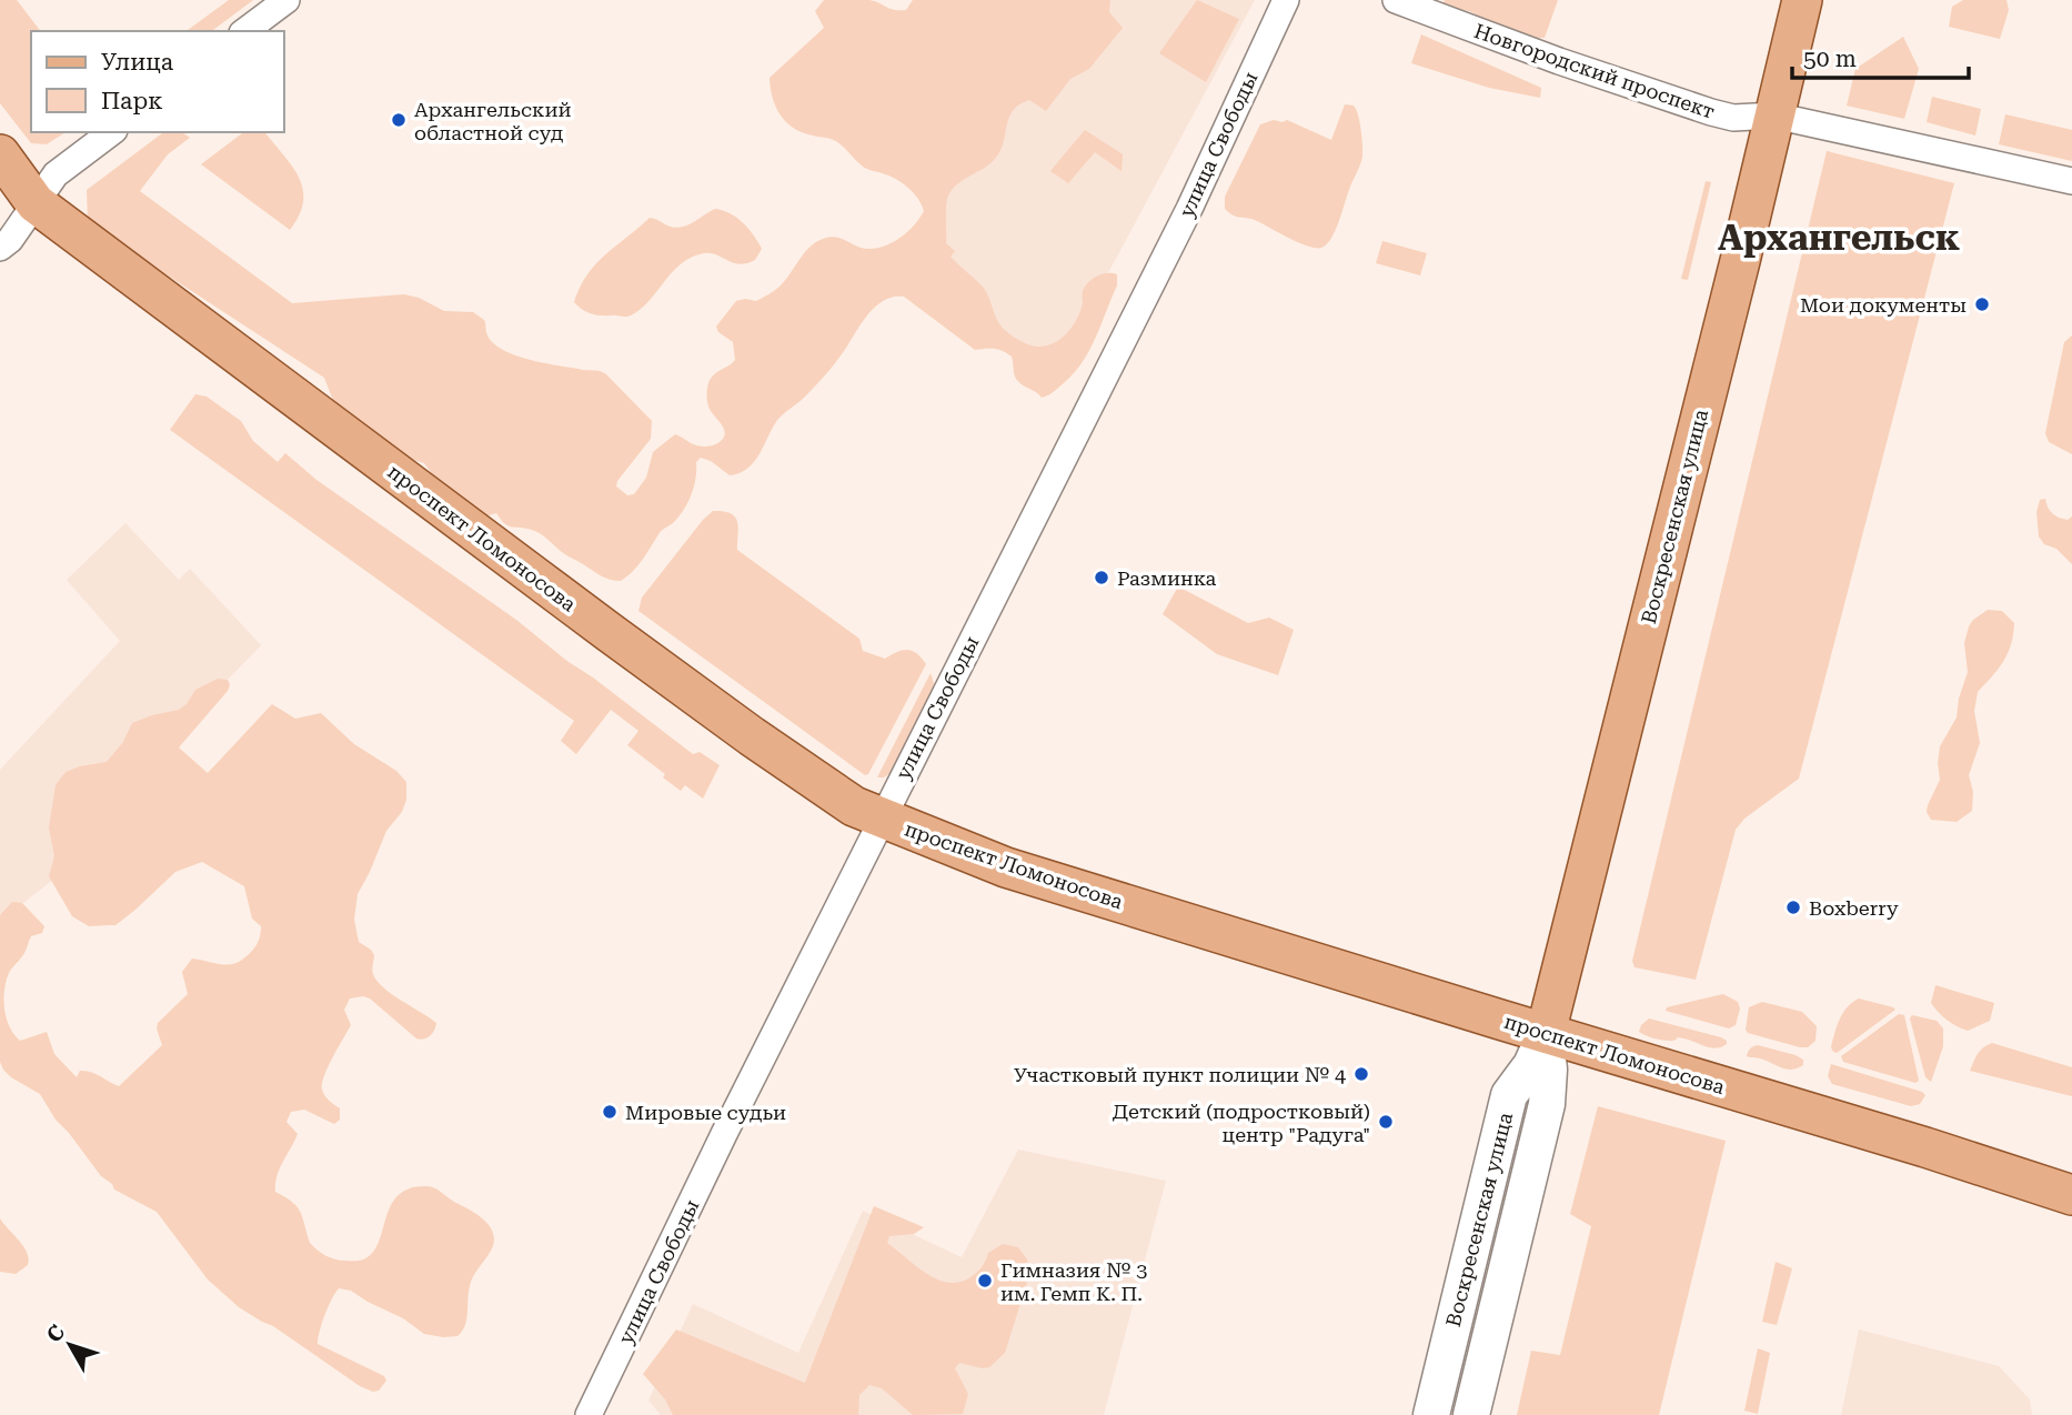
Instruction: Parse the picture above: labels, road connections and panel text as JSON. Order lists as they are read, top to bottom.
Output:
{
  "streets": {
    "main road": ["Воскресенская улица", "проспект Ломоносова"],
    "street": ["Новгородский проспект", "улица Свободы"]
  },
  "crossings": [
    ["Новгородский проспект", "Воскресенская улица"],
    ["улица Свободы", "проспект Ломоносова"],
    ["Воскресенская улица", "проспект Ломоносова"]
  ],
  "districts": ["Архангельск"],
  "places": [
    "Архангельский областной суд",
    "Мои документы",
    "Разминка",
    "Boxberry",
    "Участковый пункт полиции № 4",
    "Мировые судьи",
    "Детский (подростковый) центр \"Радуга\"",
    "Гимназия № 3 им. Гемп К. П."
  ],
  "legend": ["Улица", "Парк"],
  "scale_bar": "50 m",
  "north": "top left"
}
